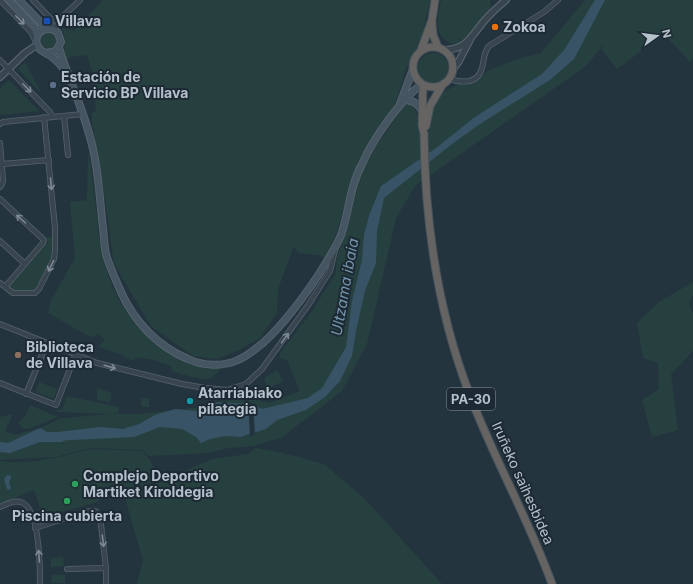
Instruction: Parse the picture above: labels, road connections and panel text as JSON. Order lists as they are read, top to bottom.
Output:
{
  "streets": {
    "highway": ["PA-30", "Iruñeko saihesbidea"]
  },
  "crossings": [
    ["PA-30", "Iruñeko saihesbidea"]
  ],
  "water": ["Ultzama ibaia"],
  "places": {
    "transit": ["Villava"],
    "other": [
      "Zokoa",
      "Estación de Servicio BP Villava",
      "Biblioteca de Villava",
      "Atarriabiako pílategia",
      "Complejo Deportivo Martiket Kiroldegia",
      "Piscina cubierta"
    ]
  },
  "north": "right"
}
